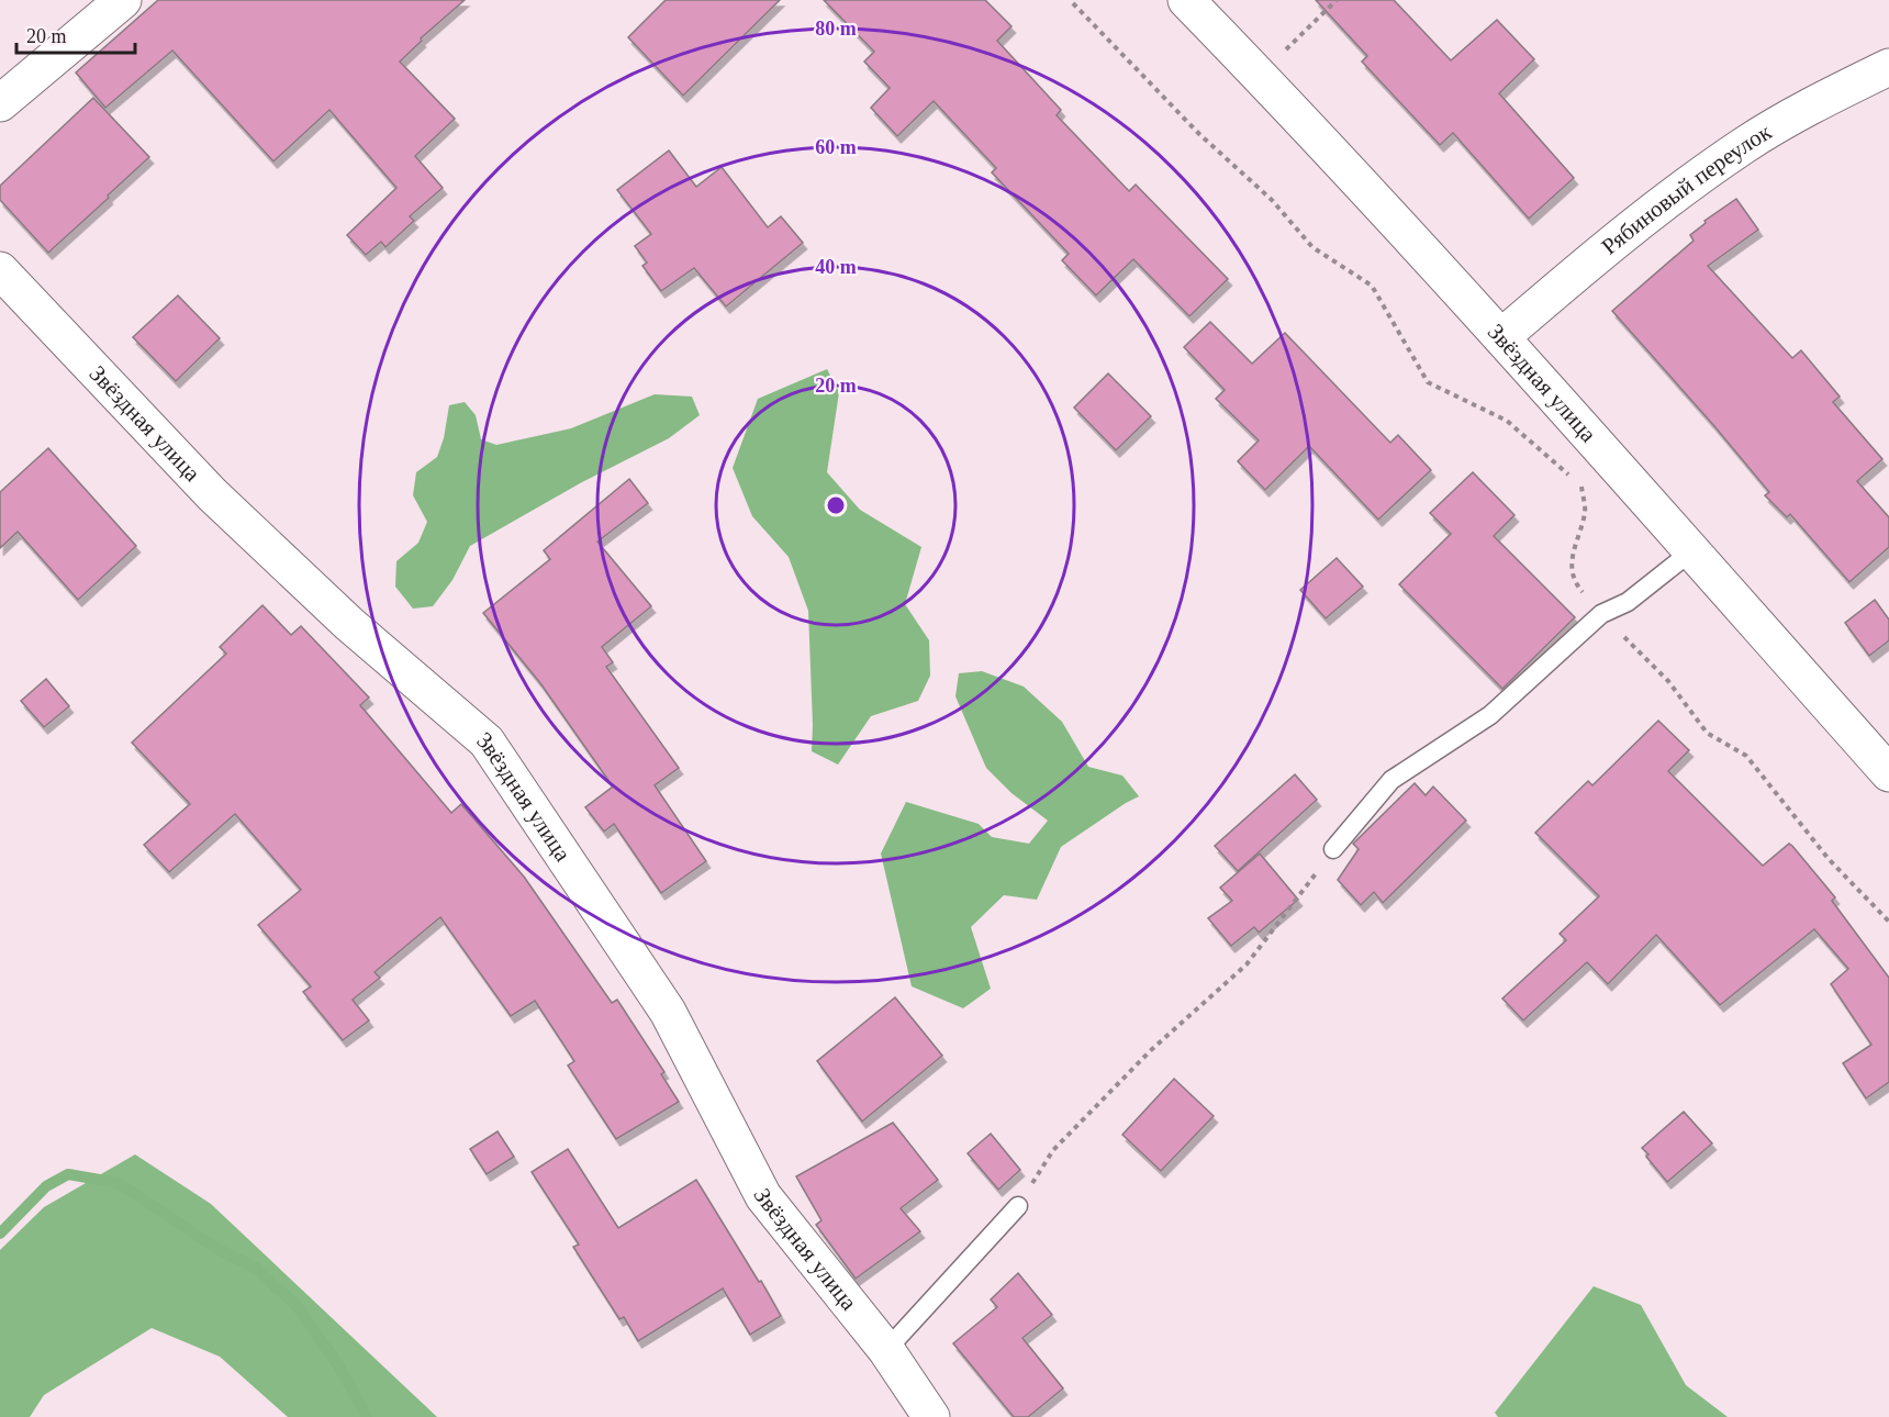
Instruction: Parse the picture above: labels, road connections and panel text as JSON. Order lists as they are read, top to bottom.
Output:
{
  "streets": {
    "street": ["Рябиновый переулок", "Звёздная улица"]
  },
  "crossings": [
    ["Рябиновый переулок", "Звёздная улица"]
  ],
  "scale_bar": "20 m",
  "rings": [
    "80 m",
    "60 m",
    "40 m",
    "20 m"
  ]
}
